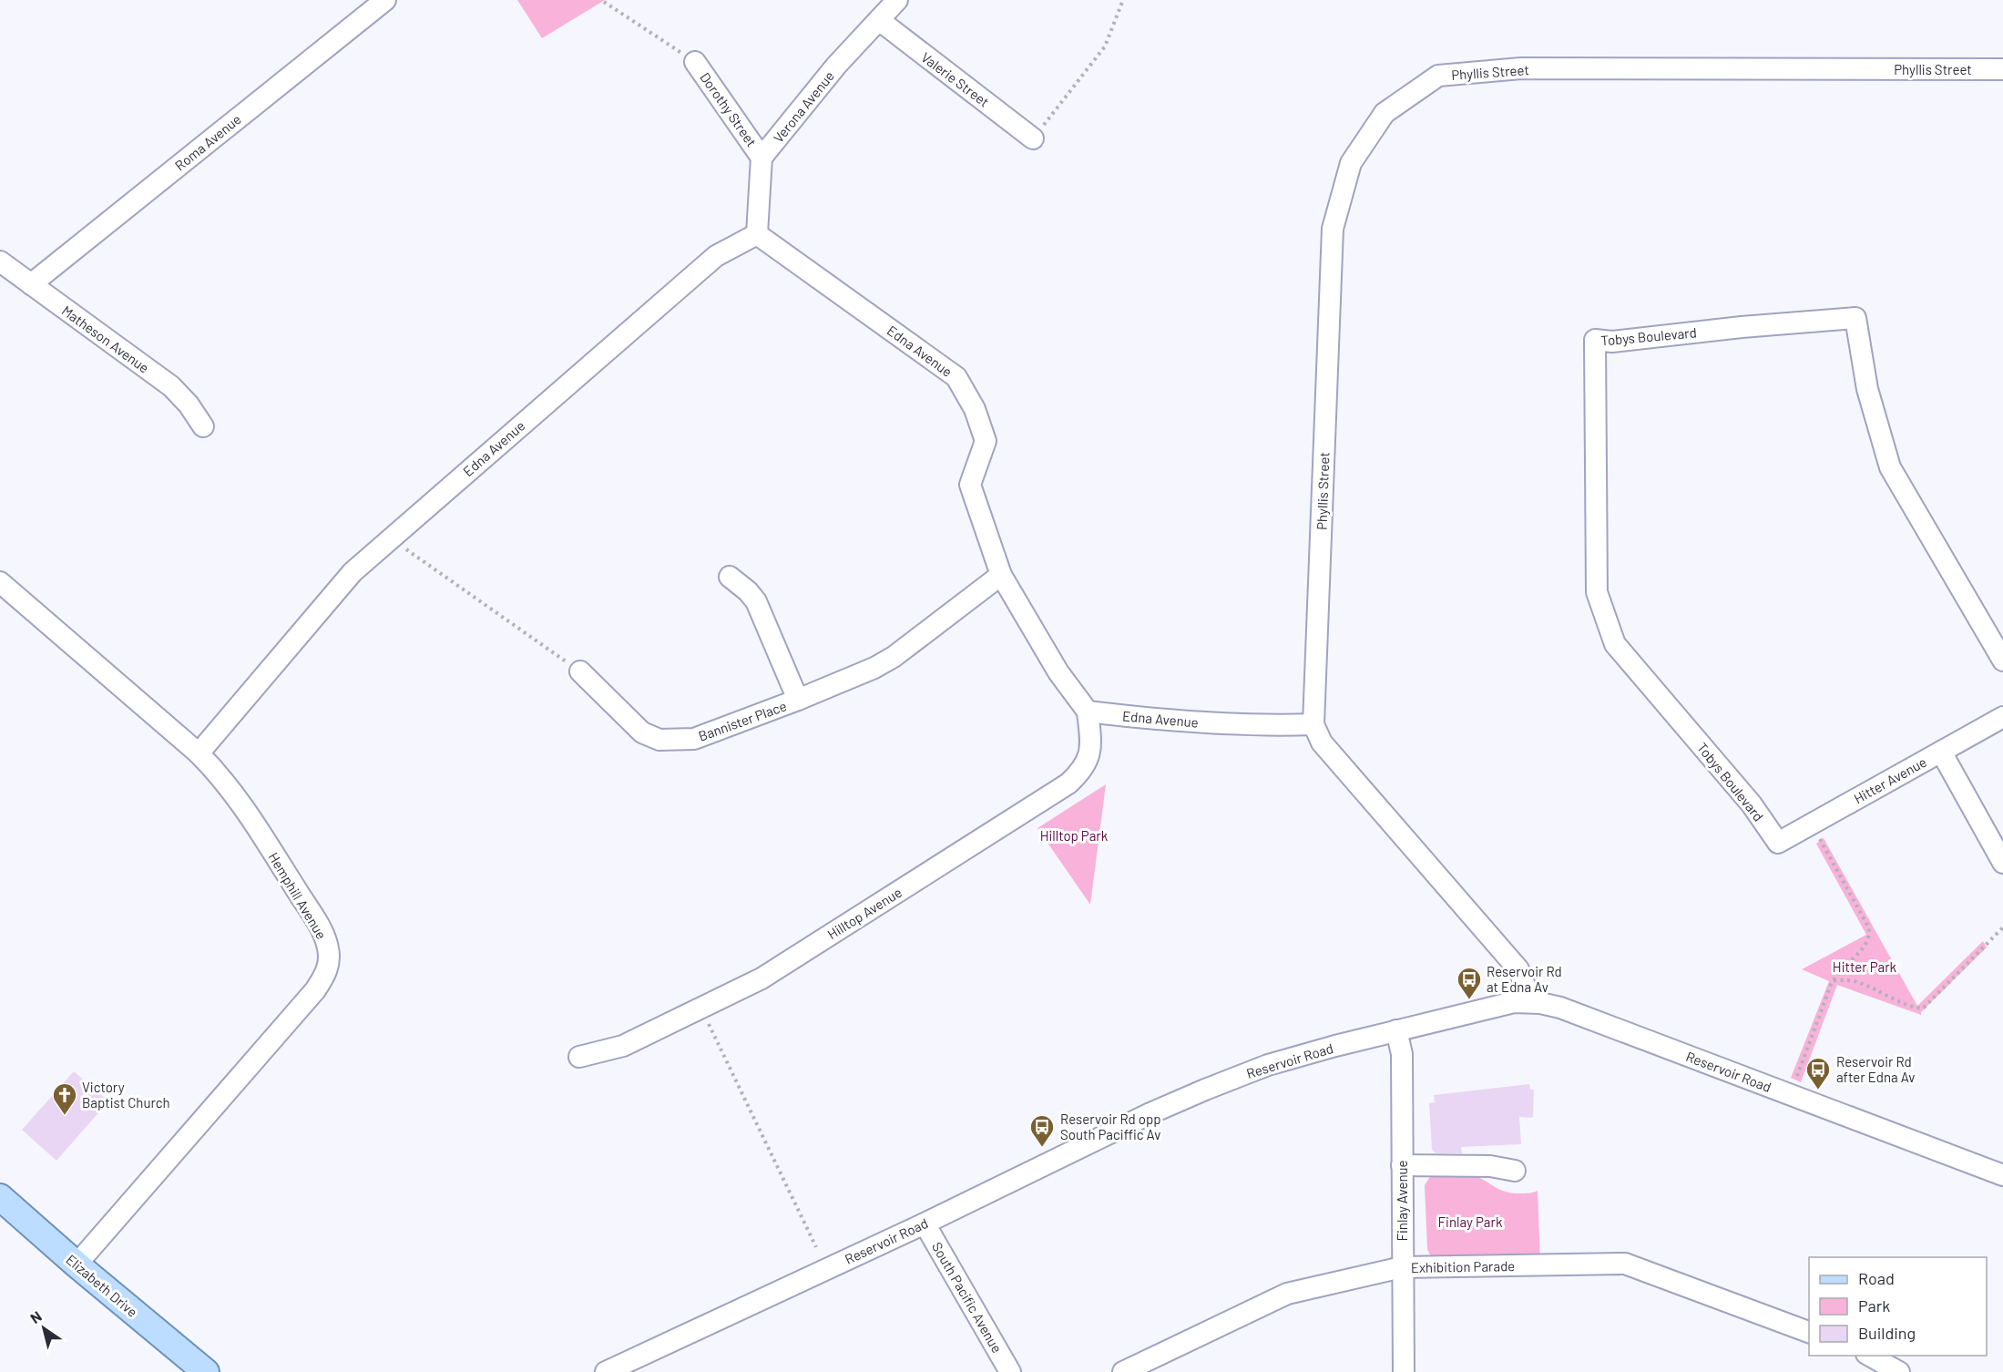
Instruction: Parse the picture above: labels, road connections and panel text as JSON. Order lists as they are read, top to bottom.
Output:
{
  "streets": {
    "main road": ["Elizabeth Drive"],
    "street": [
      "Phyllis Street",
      "Valerie Street",
      "Verona Avenue",
      "Dorothy Street",
      "Roma Avenue",
      "Tobys Boulevard",
      "Matheson Avenue",
      "Edna Avenue",
      "Bannister Place",
      "Hitter Avenue",
      "Hemphill Avenue",
      "Hilltop Avenue",
      "Reservoir Road",
      "Finlay Avenue",
      "Exhibition Parade",
      "South Pacific Avenue"
    ]
  },
  "crossings": [
    ["Phyllis Street", "Edna Avenue"],
    ["Valerie Street", "Verona Avenue"],
    ["Verona Avenue", "Dorothy Street"],
    ["Roma Avenue", "Matheson Avenue"],
    ["Tobys Boulevard", "Hitter Avenue"],
    ["Edna Avenue", "Bannister Place"],
    ["Edna Avenue", "Hemphill Avenue"],
    ["Edna Avenue", "Hilltop Avenue"],
    ["Hemphill Avenue", "Elizabeth Drive"],
    ["Reservoir Road", "Finlay Avenue"],
    ["Reservoir Road", "South Pacific Avenue"],
    ["Finlay Avenue", "Exhibition Parade"]
  ],
  "parks": ["Hilltop Park", "Hitter Park", "Finlay Park"],
  "places": {
    "bus stop": ["Reservoir Rd at Edna Av", "Reservoir Rd after Edna Av", "Reservoir Rd opp South Paciffic Av"],
    "church": ["Victory Baptist Church"]
  },
  "legend": ["Road", "Park", "Building"],
  "north": "top left"
}
